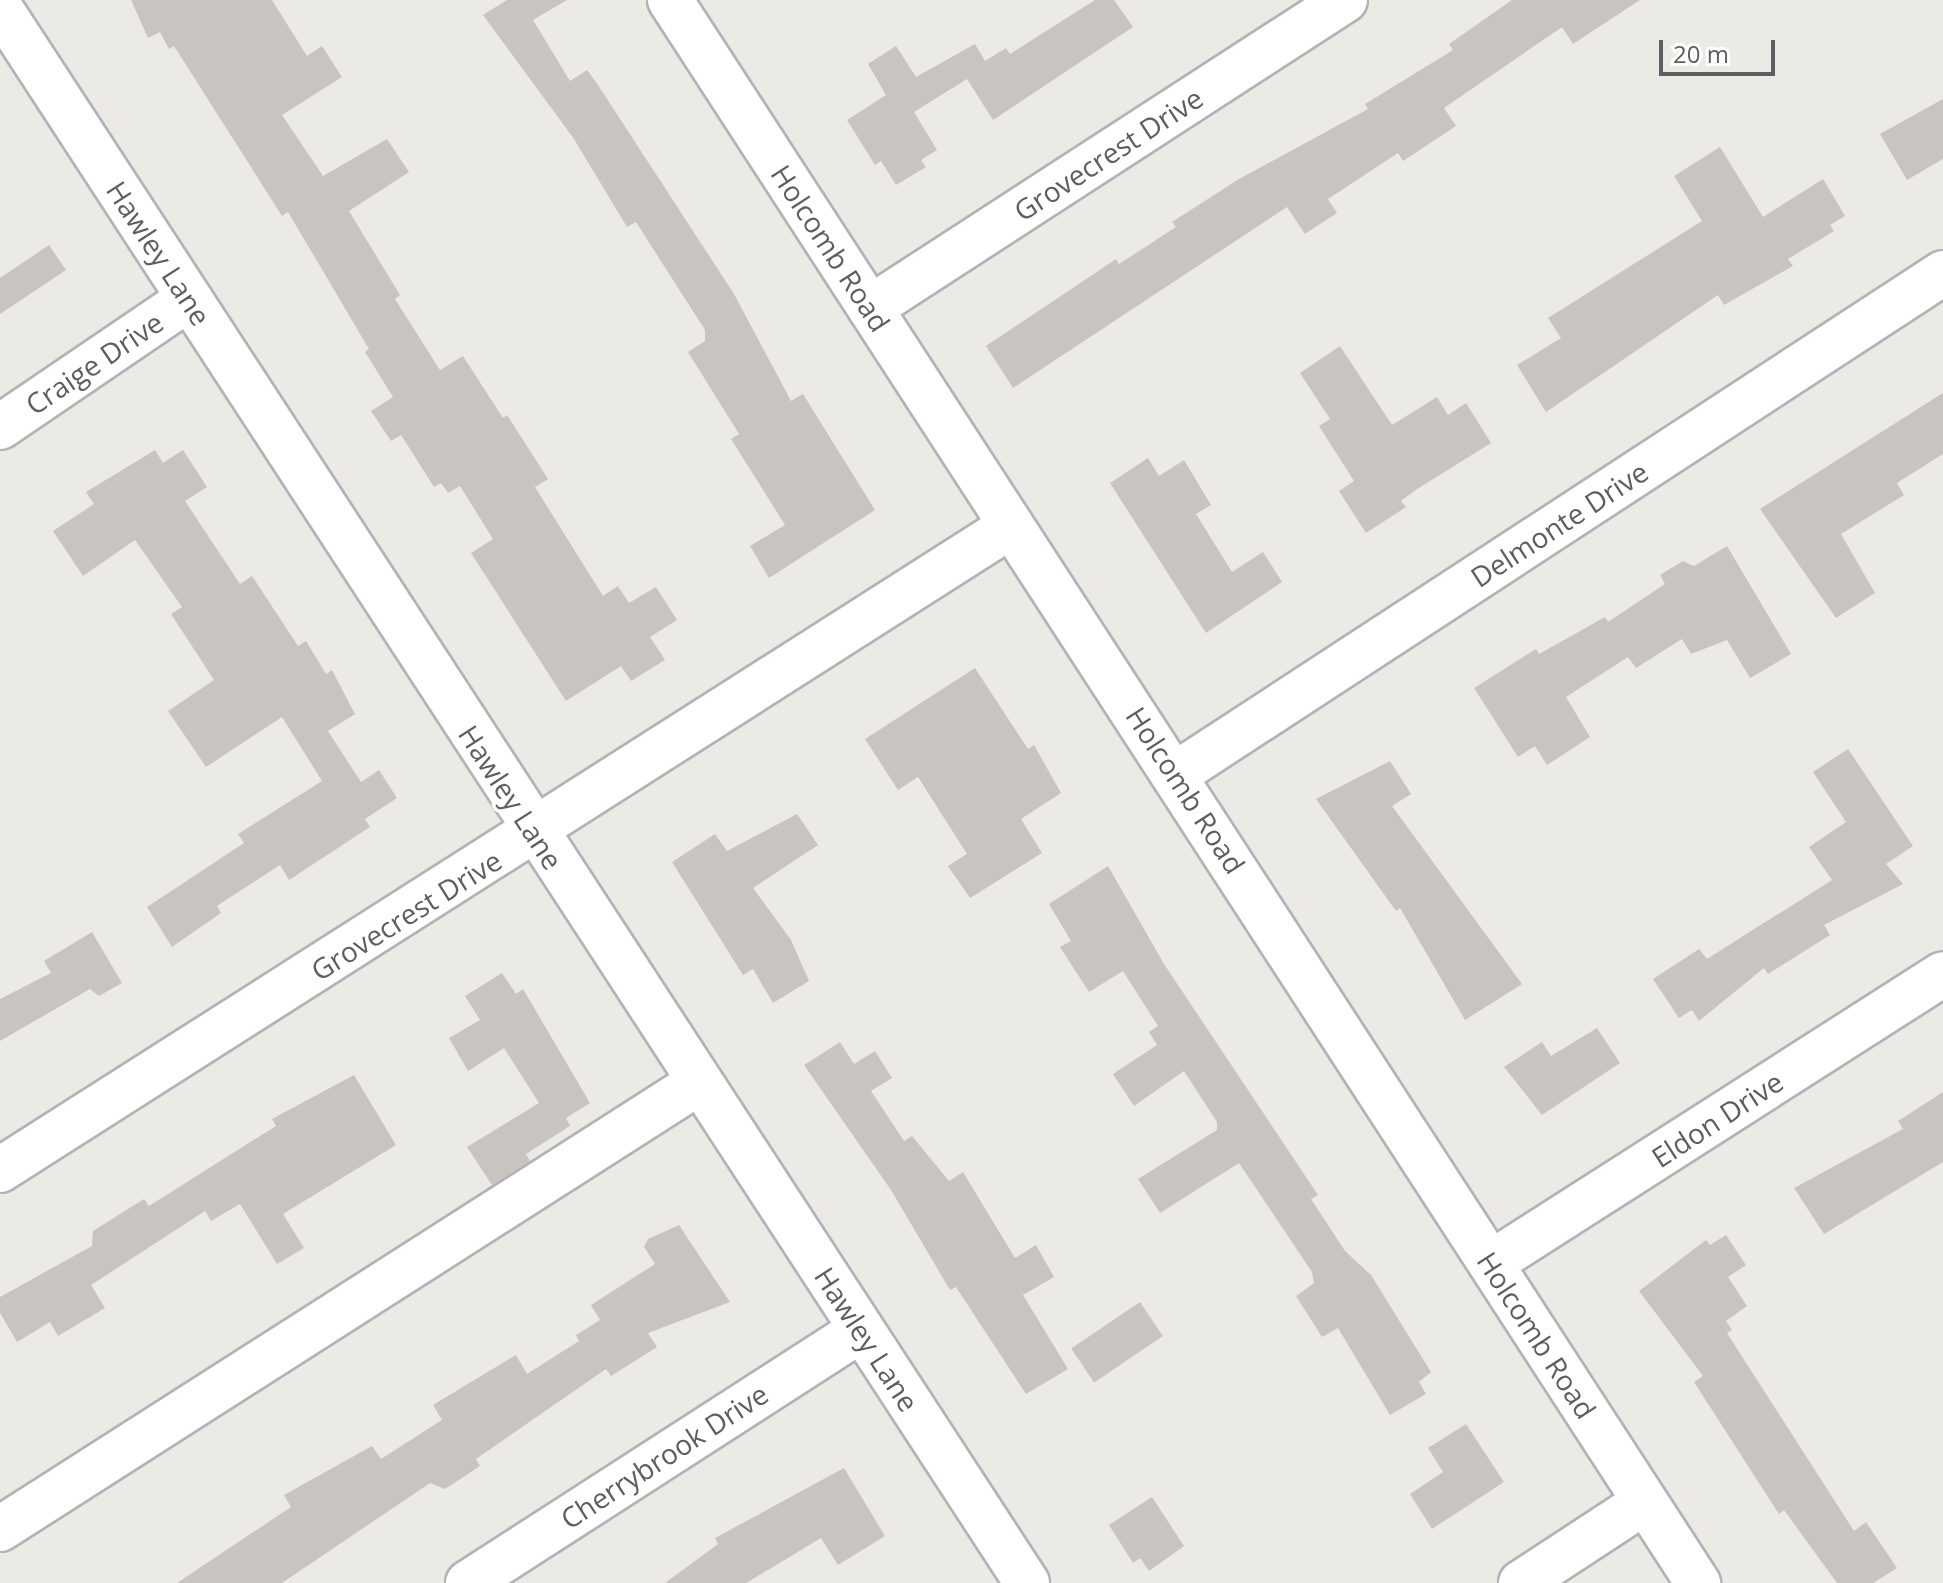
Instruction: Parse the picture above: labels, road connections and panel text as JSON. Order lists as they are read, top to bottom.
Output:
{
  "streets": {
    "street": [
      "Grovecrest Drive",
      "Holcomb Road",
      "Hawley Lane",
      "Craige Drive",
      "Delmonte Drive",
      "Eldon Drive",
      "Cherrybrook Drive"
    ]
  },
  "crossings": [
    ["Grovecrest Drive", "Holcomb Road"],
    ["Grovecrest Drive", "Hawley Lane"],
    ["Holcomb Road", "Delmonte Drive"],
    ["Holcomb Road", "Eldon Drive"],
    ["Hawley Lane", "Craige Drive"],
    ["Hawley Lane", "Cherrybrook Drive"]
  ],
  "scale_bar": "20 m"
}
